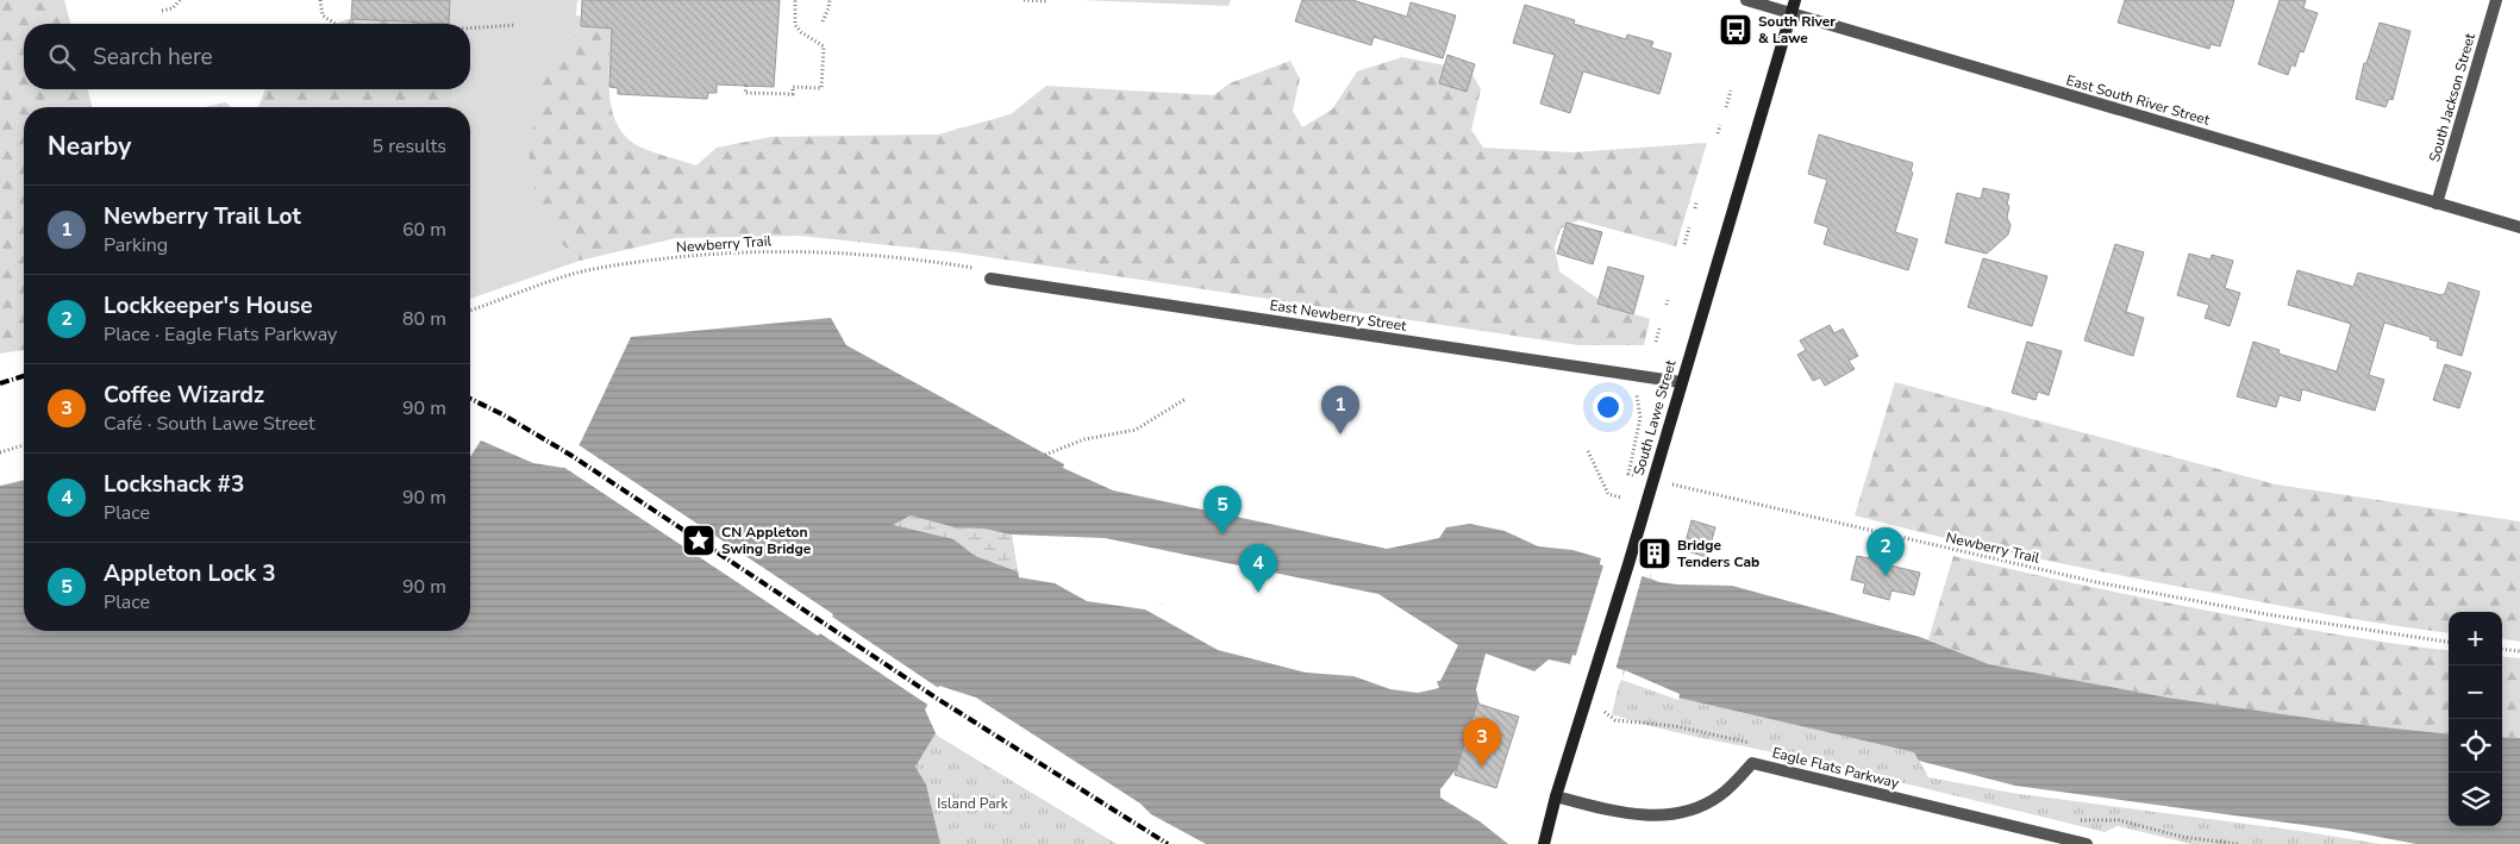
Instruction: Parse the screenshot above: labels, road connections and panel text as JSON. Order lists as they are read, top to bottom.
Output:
{
  "streets": {
    "main road": ["South Lawe Street"],
    "street": [
      "South Jackson Street",
      "East South River Street",
      "East Newberry Street",
      "Eagle Flats Parkway"
    ],
    "path": ["Newberry Trail"]
  },
  "crossings": [
    ["South Jackson Street", "East South River Street"],
    ["East South River Street", "South Lawe Street"],
    ["Newberry Trail", "East Newberry Street"],
    ["Newberry Trail", "South Lawe Street"],
    ["East Newberry Street", "South Lawe Street"],
    ["South Lawe Street", "Eagle Flats Parkway"]
  ],
  "parks": ["Island Park"],
  "places": {
    "bus stop": ["South River & Lawe"],
    "place": ["CN Appleton Swing Bridge"],
    "building": ["Bridge Tenders Cab"]
  },
  "page": {
    "search": "Search here",
    "heading": ["Nearby", "5 results"],
    "list": [
      {
        "mark": "1",
        "name": "Newberry Trail Lot",
        "note": "Parking",
        "value": "60 m"
      },
      {
        "mark": "2",
        "name": "Lockkeeper's House",
        "note": "Place · Eagle Flats Parkway",
        "value": "80 m"
      },
      {
        "mark": "3",
        "name": "Coffee Wizardz",
        "note": "Café · South Lawe Street",
        "value": "90 m"
      },
      {
        "mark": "4",
        "name": "Lockshack #3",
        "note": "Place",
        "value": "90 m"
      },
      {
        "mark": "5",
        "name": "Appleton Lock 3",
        "note": "Place",
        "value": "90 m"
      }
    ],
    "pins": [
      "1",
      "5",
      "2",
      "4",
      "3"
    ],
    "map_buttons": ["+", "−"]
  }
}
